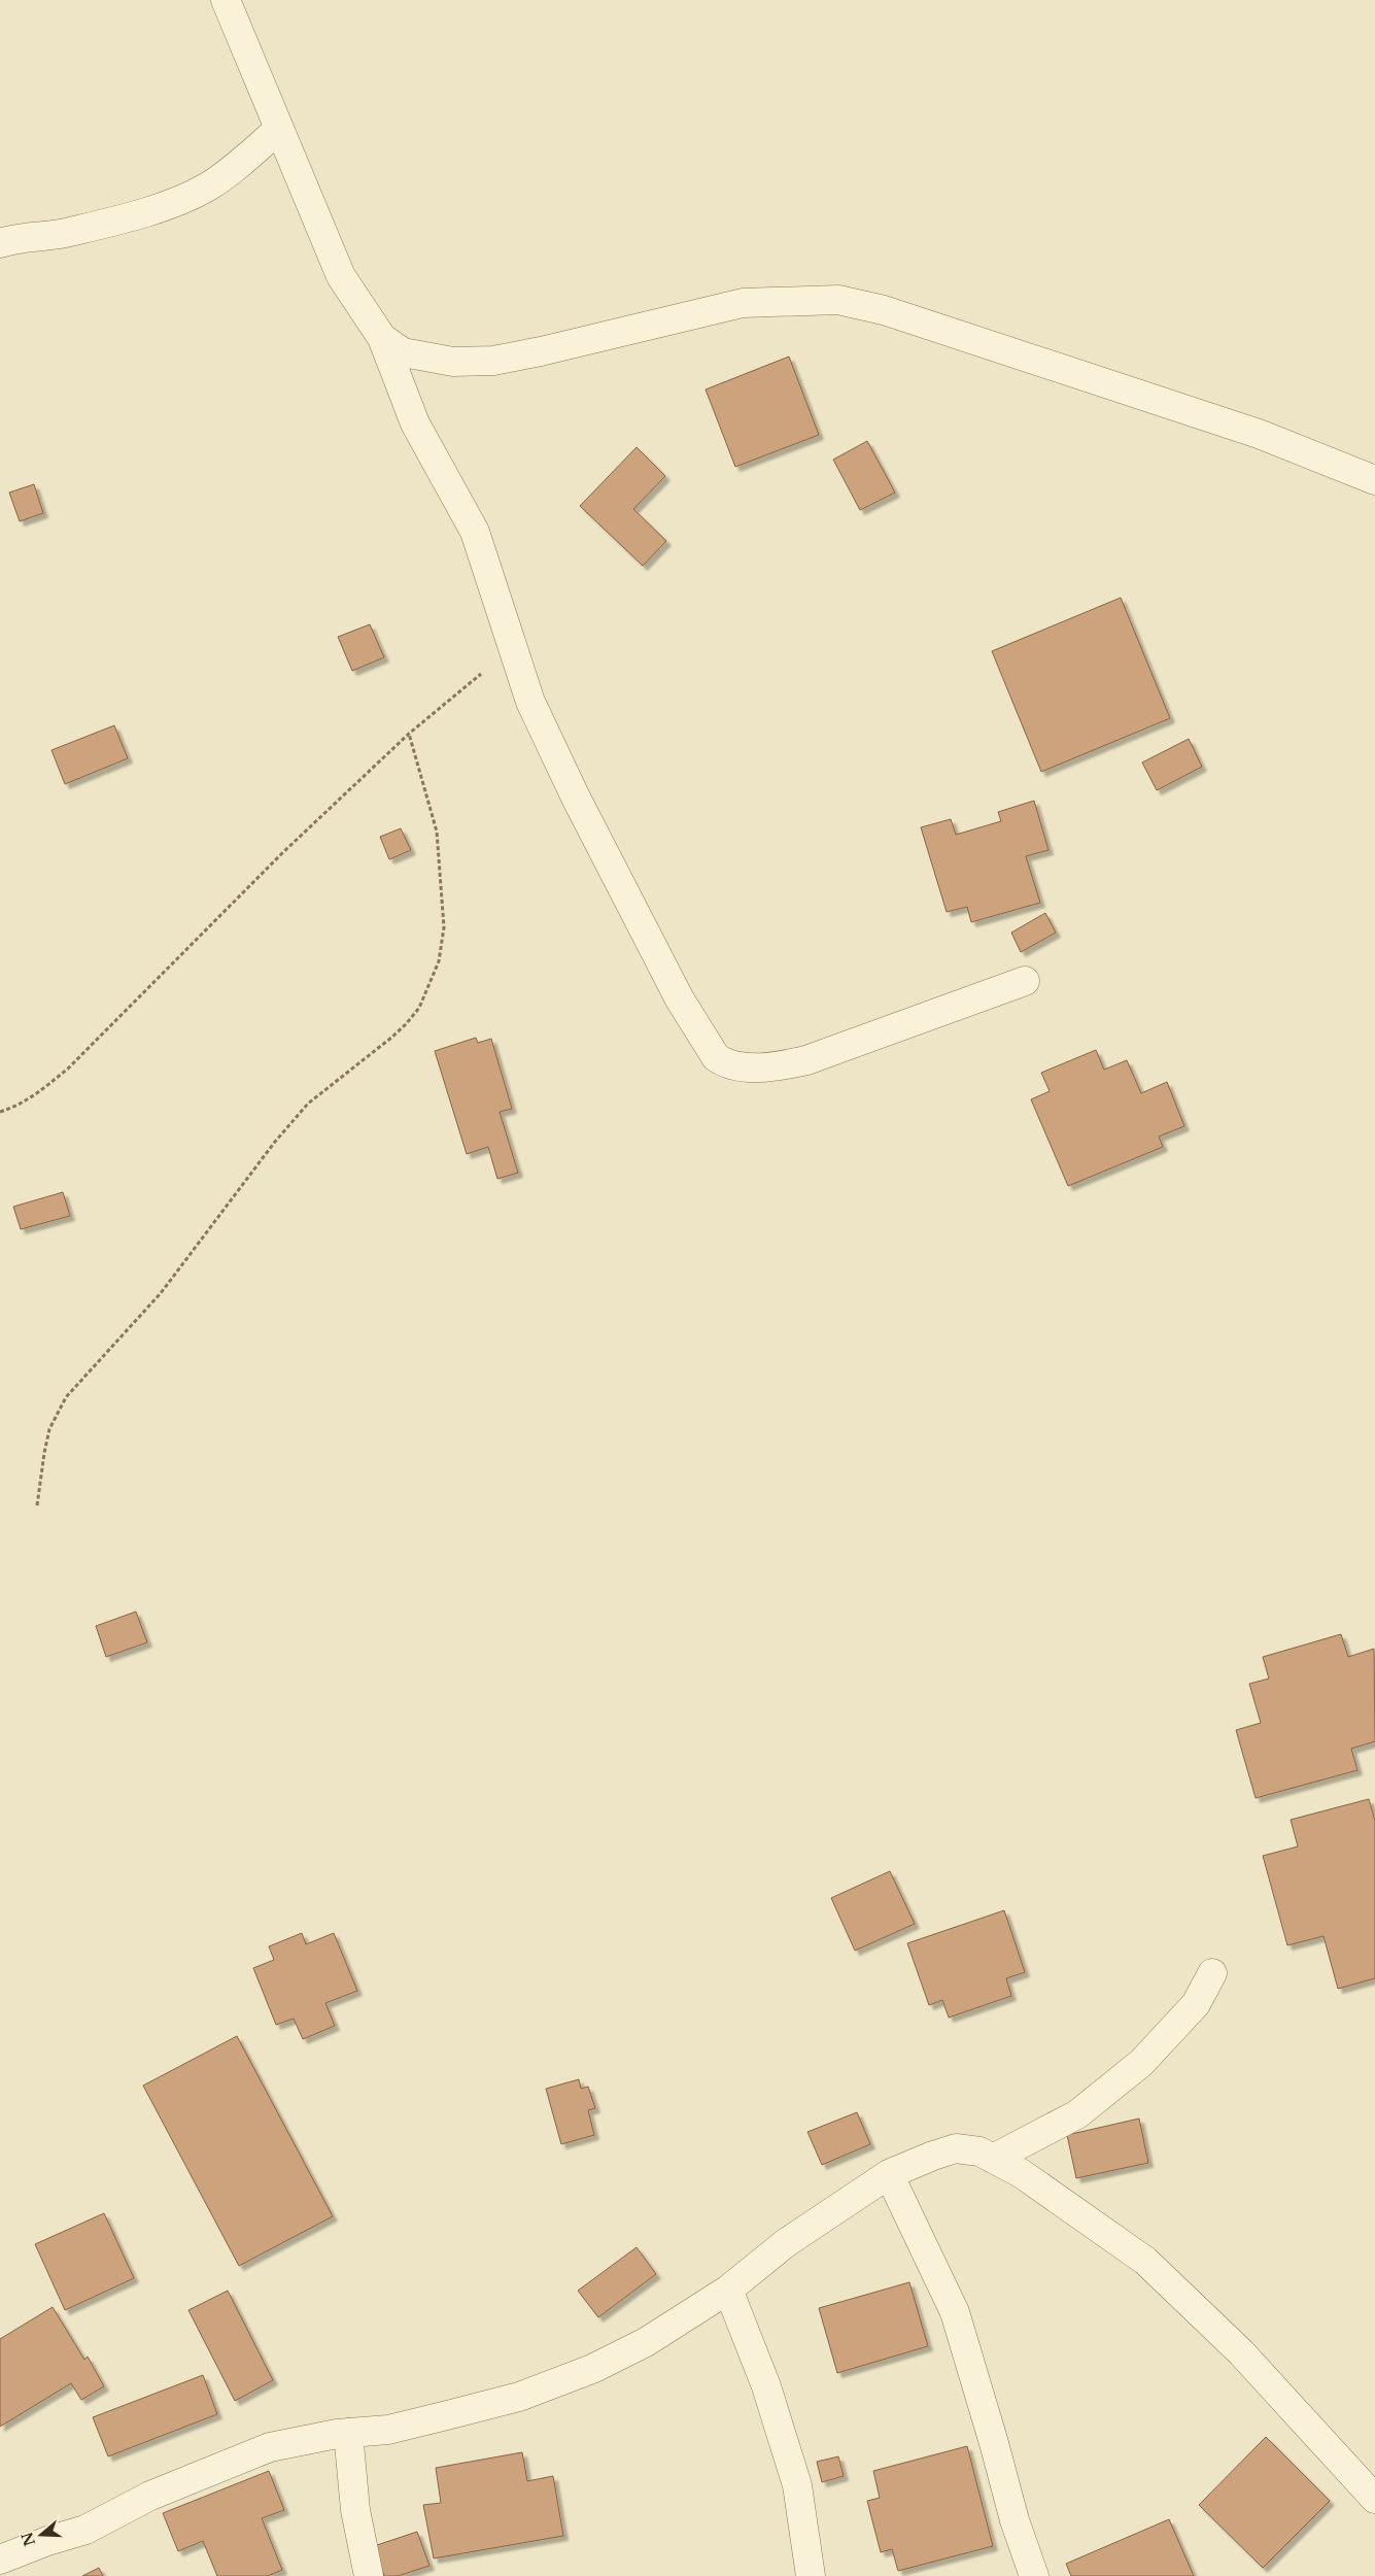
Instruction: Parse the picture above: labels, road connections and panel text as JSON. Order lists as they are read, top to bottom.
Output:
{
  "north": "left"
}
